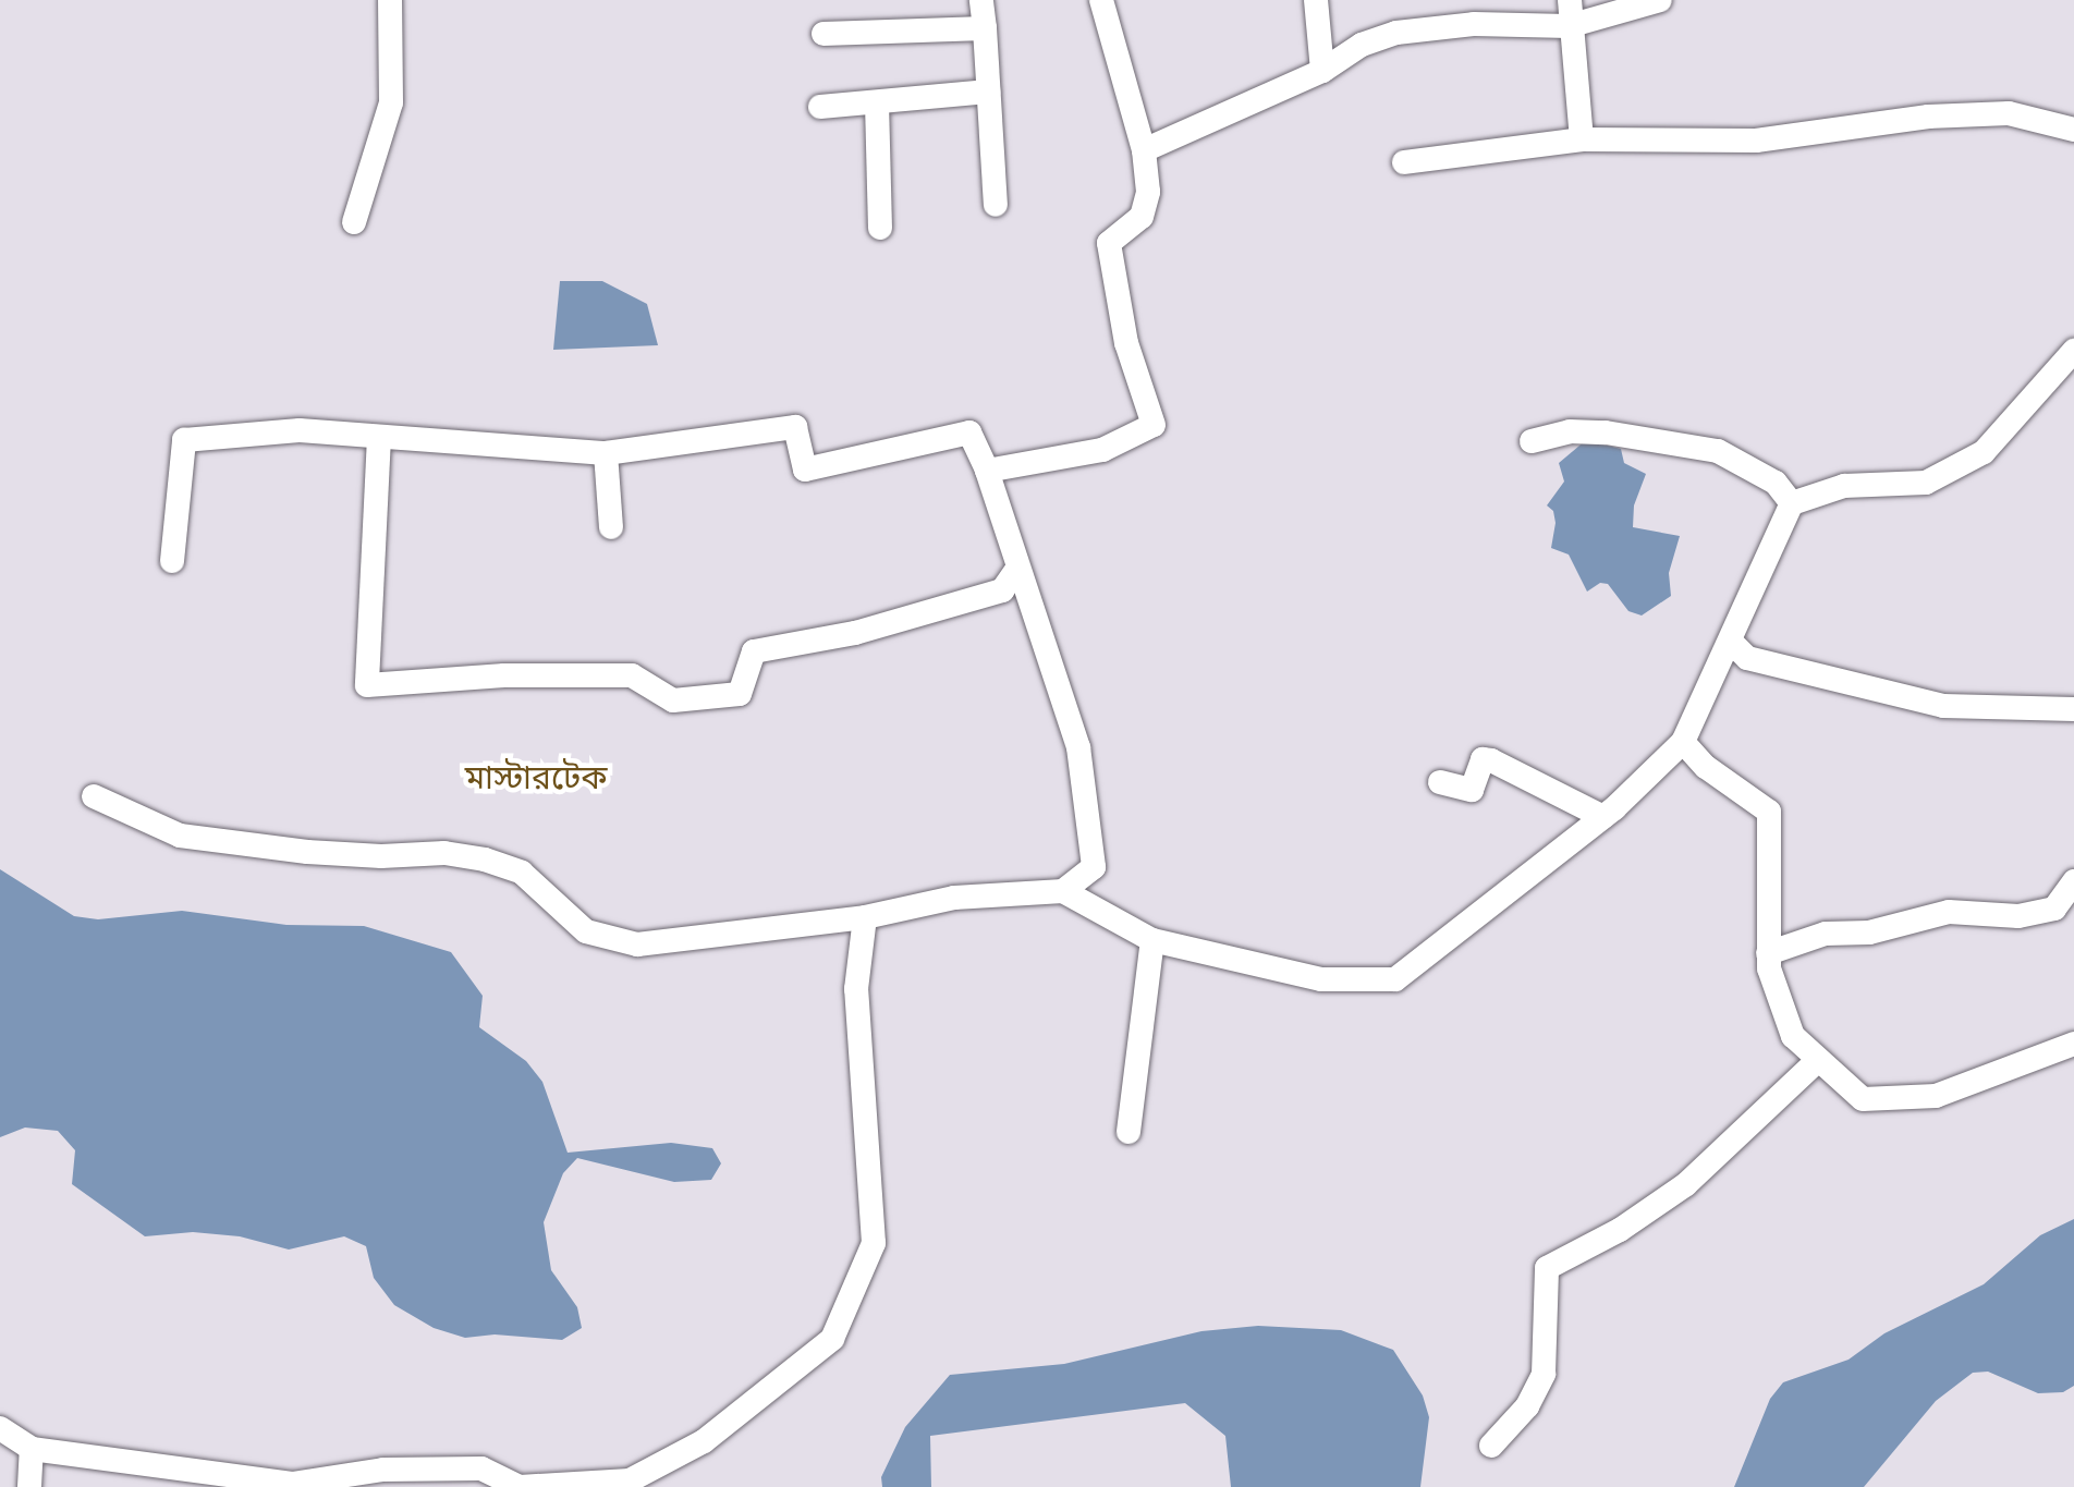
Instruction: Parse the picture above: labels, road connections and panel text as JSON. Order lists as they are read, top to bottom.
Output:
{
  "districts": ["মাস্টারটেক"]
}
